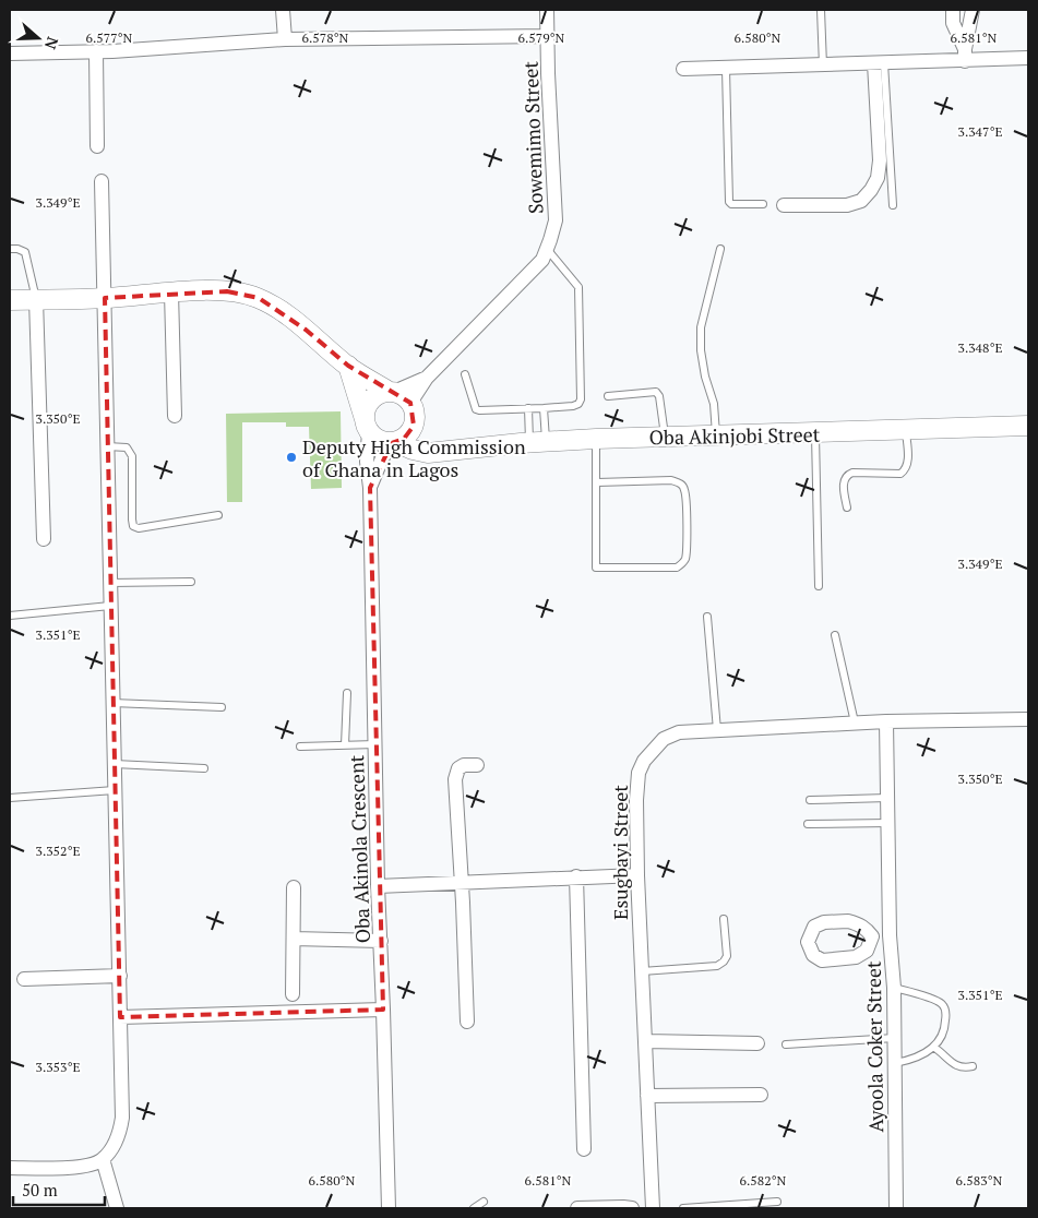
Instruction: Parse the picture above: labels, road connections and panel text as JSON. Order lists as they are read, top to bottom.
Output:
{
  "streets": {
    "street": [
      "Sowemimo Street",
      "Oba Akinjobi Street",
      "Oba Akinola Crescent",
      "Esugbayi Street",
      "Ayoola Coker Street"
    ]
  },
  "crossings": [
    ["Sowemimo Street", "Oba Akinjobi Street"],
    ["Sowemimo Street", "Oba Akinola Crescent"],
    ["Oba Akinjobi Street", "Oba Akinola Crescent"],
    ["Esugbayi Street", "Ayoola Coker Street"]
  ],
  "places": ["Deputy High Commission of Ghana in Lagos"],
  "scale_bar": "50 m",
  "north": "right",
  "coordinates": [
    "6.577°N",
    "6.578°N",
    "6.579°N",
    "6.580°N",
    "6.581°N",
    "3.347°E",
    "3.349°E",
    "3.348°E",
    "3.350°E",
    "3.351°E",
    "3.352°E",
    "3.353°E",
    "6.582°N",
    "6.583°N"
  ]
}
